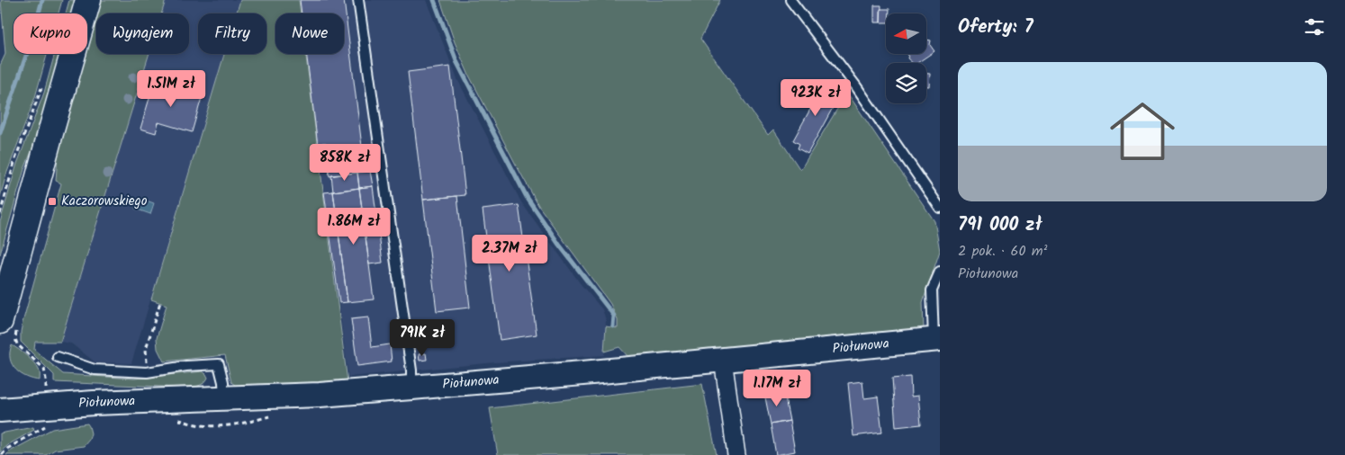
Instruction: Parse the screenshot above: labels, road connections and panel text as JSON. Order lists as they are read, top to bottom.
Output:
{
  "streets": {
    "street": ["Piołunowa"]
  },
  "places": {
    "transit": ["Kaczorowskiego"]
  },
  "north": "left",
  "page": {
    "heading": "Oferty: 7",
    "chip": [
      "Kupno",
      "Wynajem",
      "Filtry",
      "Nowe"
    ],
    "list": [
      {
        "name": "791 000 zł",
        "note": "2 pok. · 60 m² · Piołunowa"
      }
    ],
    "price": [
      "1.51M zł",
      "923K zł",
      "858K zł",
      "1.86M zł",
      "2.37M zł",
      "791K zł",
      "1.17M zł"
    ]
  }
}
